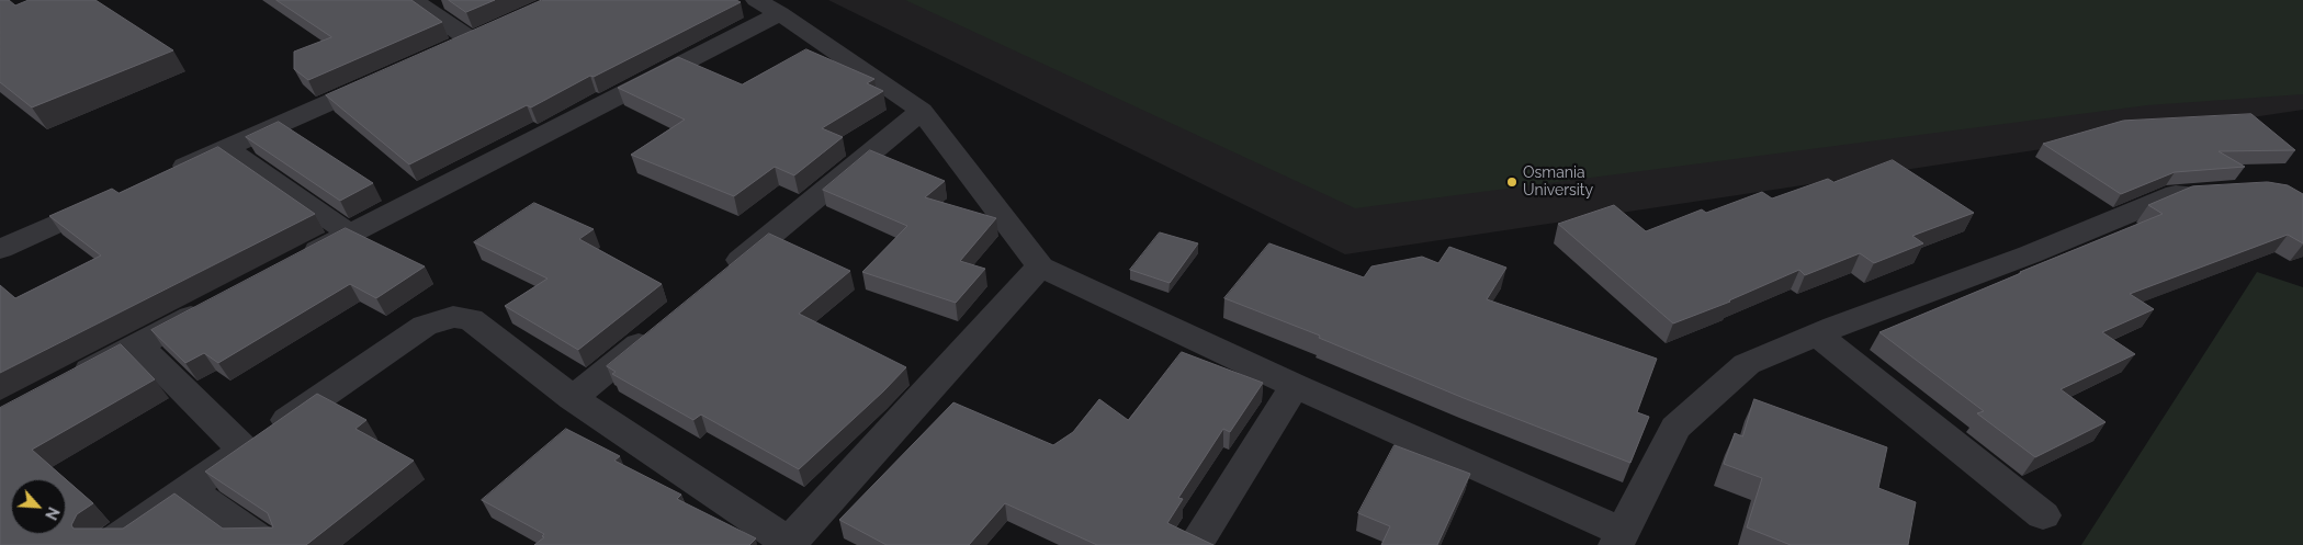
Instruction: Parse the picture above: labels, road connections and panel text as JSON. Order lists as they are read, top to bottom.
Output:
{
  "places": ["Osmania University"],
  "north": "bottom right"
}
